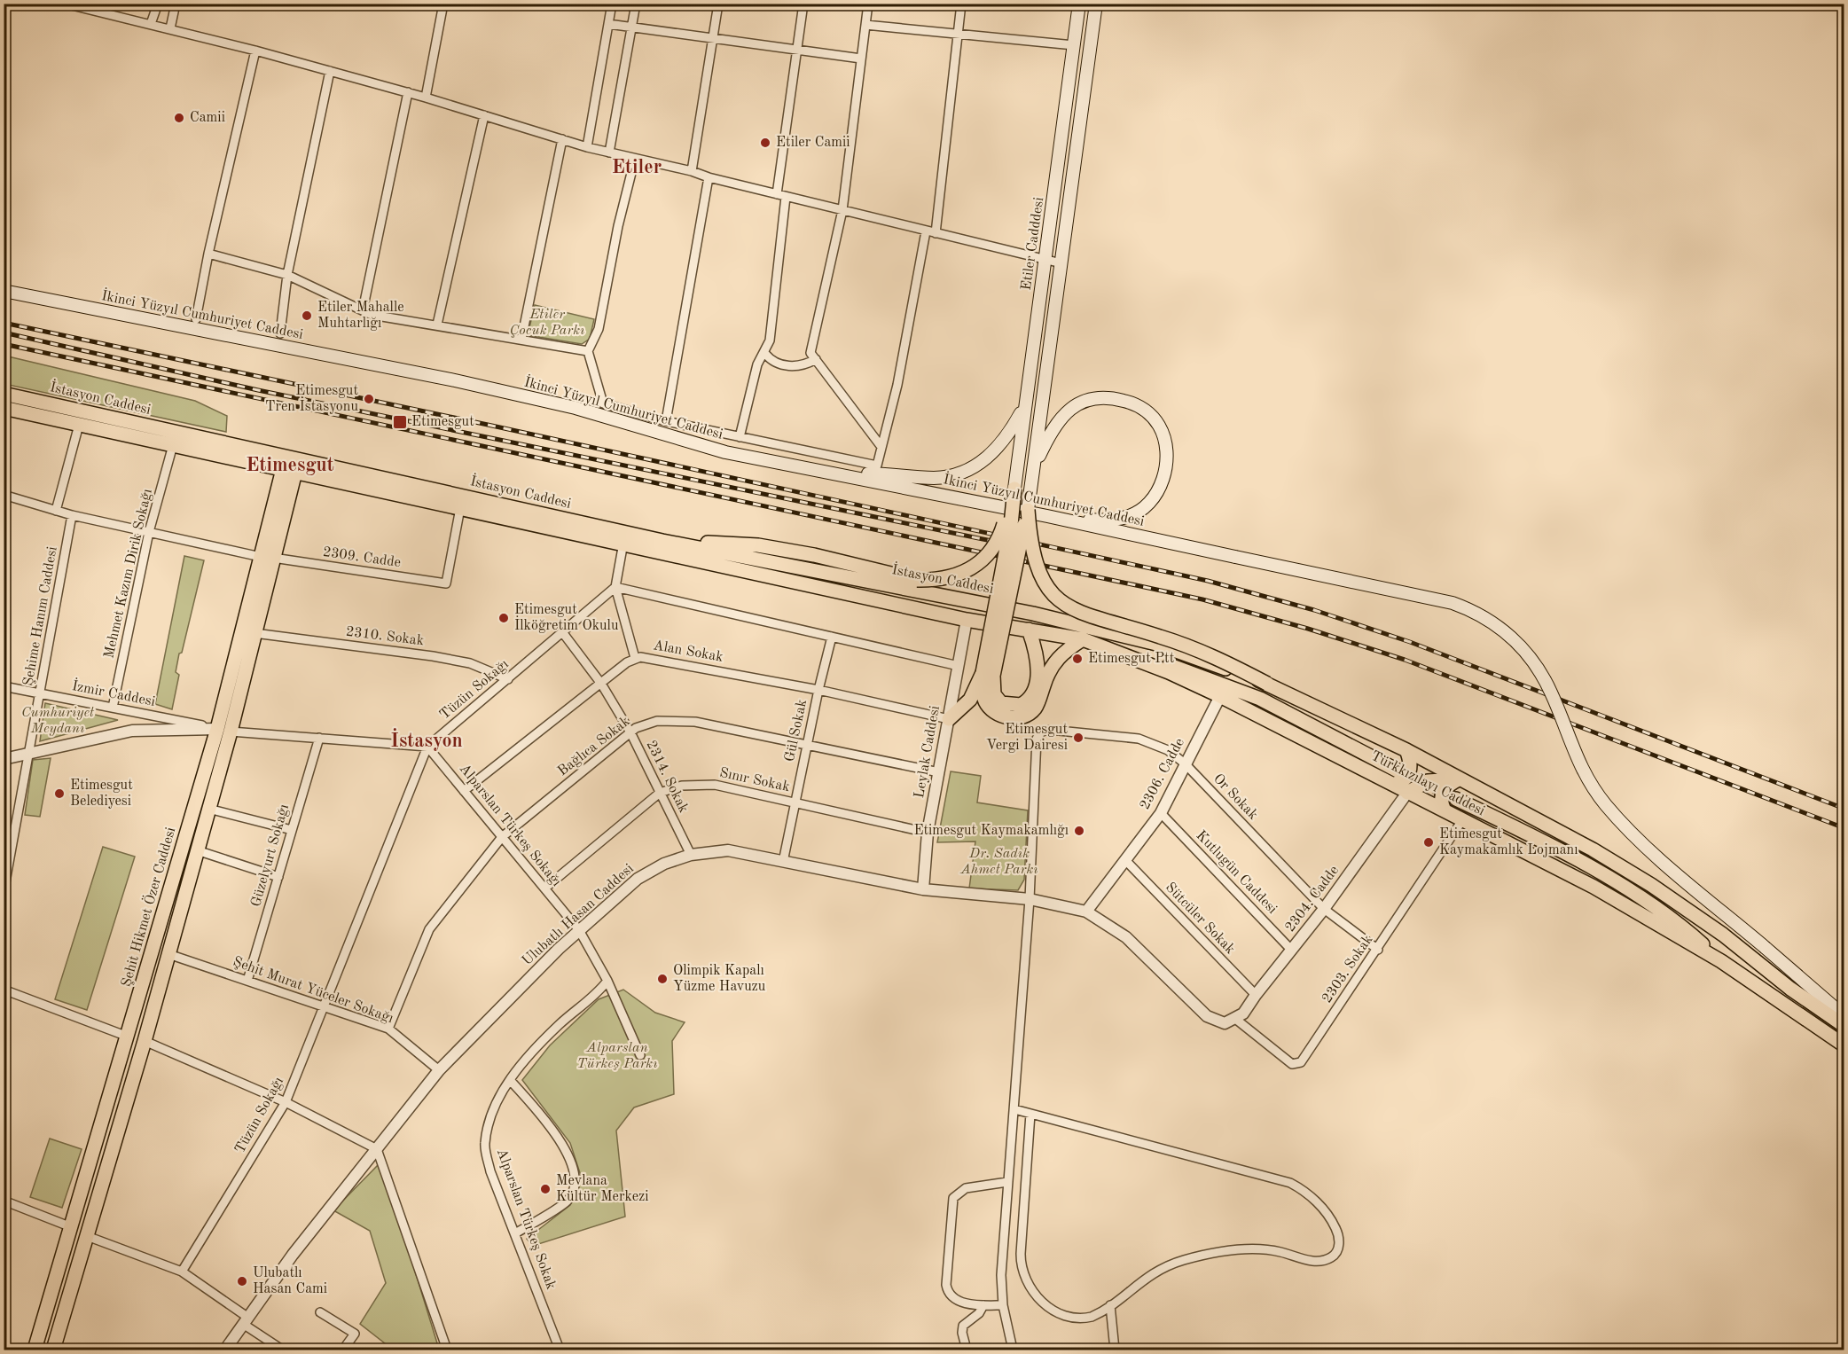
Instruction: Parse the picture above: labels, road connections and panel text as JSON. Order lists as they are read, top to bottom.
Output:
{
  "streets": {
    "main road": [
      "Etiler Cadddesi",
      "İkinci Yüzyıl Cumhuriyet Caddesi",
      "İstasyon Caddesi",
      "Türkkızılayı Caddesi",
      "Şehit Hikmet Özer Caddesi"
    ],
    "street": [
      "2309. Cadde",
      "Mehmet Kazım Dirik Sokağı",
      "Şehime Hanım Caddesi",
      "2310. Sokak",
      "Alan Sokak",
      "Tüzün Sokağı",
      "İzmir Caddesi",
      "Gül Sokak",
      "Bağlıca Sokak",
      "Leylak Caddesi",
      "2306. Cadde",
      "2314. Sokak",
      "Sınır Sokak",
      "Or Sokak",
      "Alparslan Türkeş Sokağı",
      "Güzelyurt Sokağı",
      "Kutlugün Caddesi",
      "2304. Cadde",
      "Ulubatlı Hasan Caddesi",
      "Sütcüler Sokak",
      "2303. Sokak",
      "Şehit Murat Yüceler Sokağı",
      "Alparslan Türkeş Sokak"
    ]
  },
  "crossings": [
    ["İstasyon Caddesi", "2309. Cadde"],
    ["İstasyon Caddesi", "Mehmet Kazım Dirik Sokağı"],
    ["İstasyon Caddesi", "Leylak Caddesi"],
    ["İstasyon Caddesi", "Türkkızılayı Caddesi"],
    ["İstasyon Caddesi", "Şehit Hikmet Özer Caddesi"],
    ["2309. Cadde", "Mehmet Kazım Dirik Sokağı"],
    ["2309. Cadde", "Şehime Hanım Caddesi"],
    ["2309. Cadde", "Şehit Hikmet Özer Caddesi"],
    ["Mehmet Kazım Dirik Sokağı", "İzmir Caddesi"],
    ["Şehime Hanım Caddesi", "İzmir Caddesi"],
    ["2310. Sokak", "Tüzün Sokağı"],
    ["2310. Sokak", "Şehit Hikmet Özer Caddesi"],
    ["Alan Sokak", "Gül Sokak"],
    ["Alan Sokak", "Leylak Caddesi"],
    ["Alan Sokak", "2314. Sokak"],
    ["Alan Sokak", "Alparslan Türkeş Sokağı"],
    ["Tüzün Sokağı", "2314. Sokak"],
    ["Tüzün Sokağı", "Alparslan Türkeş Sokağı"],
    ["Tüzün Sokağı", "Şehit Murat Yüceler Sokağı"],
    ["İzmir Caddesi", "Şehit Hikmet Özer Caddesi"],
    ["Gül Sokak", "Bağlıca Sokak"],
    ["Gül Sokak", "Sınır Sokak"],
    ["Gül Sokak", "Ulubatlı Hasan Caddesi"],
    ["Bağlıca Sokak", "Leylak Caddesi"],
    ["Bağlıca Sokak", "2314. Sokak"],
    ["Bağlıca Sokak", "Alparslan Türkeş Sokağı"],
    ["Bağlıca Sokak", "Şehit Murat Yüceler Sokağı"],
    ["Leylak Caddesi", "Sınır Sokak"],
    ["Leylak Caddesi", "Türkkızılayı Caddesi"],
    ["Leylak Caddesi", "Ulubatlı Hasan Caddesi"],
    ["2306. Cadde", "Türkkızılayı Caddesi"],
    ["2306. Cadde", "Or Sokak"],
    ["2306. Cadde", "Kutlugün Caddesi"],
    ["2306. Cadde", "Ulubatlı Hasan Caddesi"],
    ["2306. Cadde", "Sütcüler Sokak"],
    ["2314. Sokak", "Sınır Sokak"],
    ["2314. Sokak", "Ulubatlı Hasan Caddesi"],
    ["Sınır Sokak", "Alparslan Türkeş Sokağı"],
    ["Türkkızılayı Caddesi", "2304. Cadde"],
    ["Türkkızılayı Caddesi", "2303. Sokak"],
    ["Or Sokak", "2304. Cadde"],
    ["Or Sokak", "Ulubatlı Hasan Caddesi"],
    ["Or Sokak", "2303. Sokak"],
    ["Alparslan Türkeş Sokağı", "Ulubatlı Hasan Caddesi"],
    ["Alparslan Türkeş Sokağı", "Alparslan Türkeş Sokak"],
    ["Güzelyurt Sokağı", "Şehit Murat Yüceler Sokağı"],
    ["Kutlugün Caddesi", "2304. Cadde"],
    ["2304. Cadde", "Ulubatlı Hasan Caddesi"],
    ["2304. Cadde", "Sütcüler Sokak"],
    ["2304. Cadde", "2303. Sokak"],
    ["Şehit Hikmet Özer Caddesi", "Şehit Murat Yüceler Sokağı"],
    ["Ulubatlı Hasan Caddesi", "2303. Sokak"],
    ["Ulubatlı Hasan Caddesi", "Şehit Murat Yüceler Sokağı"]
  ],
  "districts": ["Etiler", "Etimesgut", "İstasyon"],
  "parks": [
    "Etiler Çocuk Parkı",
    "Cumhuriyet Meydanı",
    "Dr. Sadık Ahmet Parkı",
    "Alparslan Türkeş Parkı"
  ],
  "places": {
    "other": [
      "Camii",
      "Etiler Camii",
      "Etiler Mahalle Muhtarlığı",
      "Etimesgut Tren İstasyonu",
      "Etimesgut İlköğretim Okulu",
      "Etimesgut Ptt",
      "Etimesgut Vergi Dairesi",
      "Etimesgut Belediyesi",
      "Etimesgut Kaymakamlığı",
      "Etimesgut Kaymakamlık Lojmanı",
      "Olimpik Kapalı Yüzme Havuzu",
      "Mevlana Kültür Merkezi",
      "Ulubatlı Hasan Cami"
    ],
    "transit": ["Etimesgut"]
  }
}
